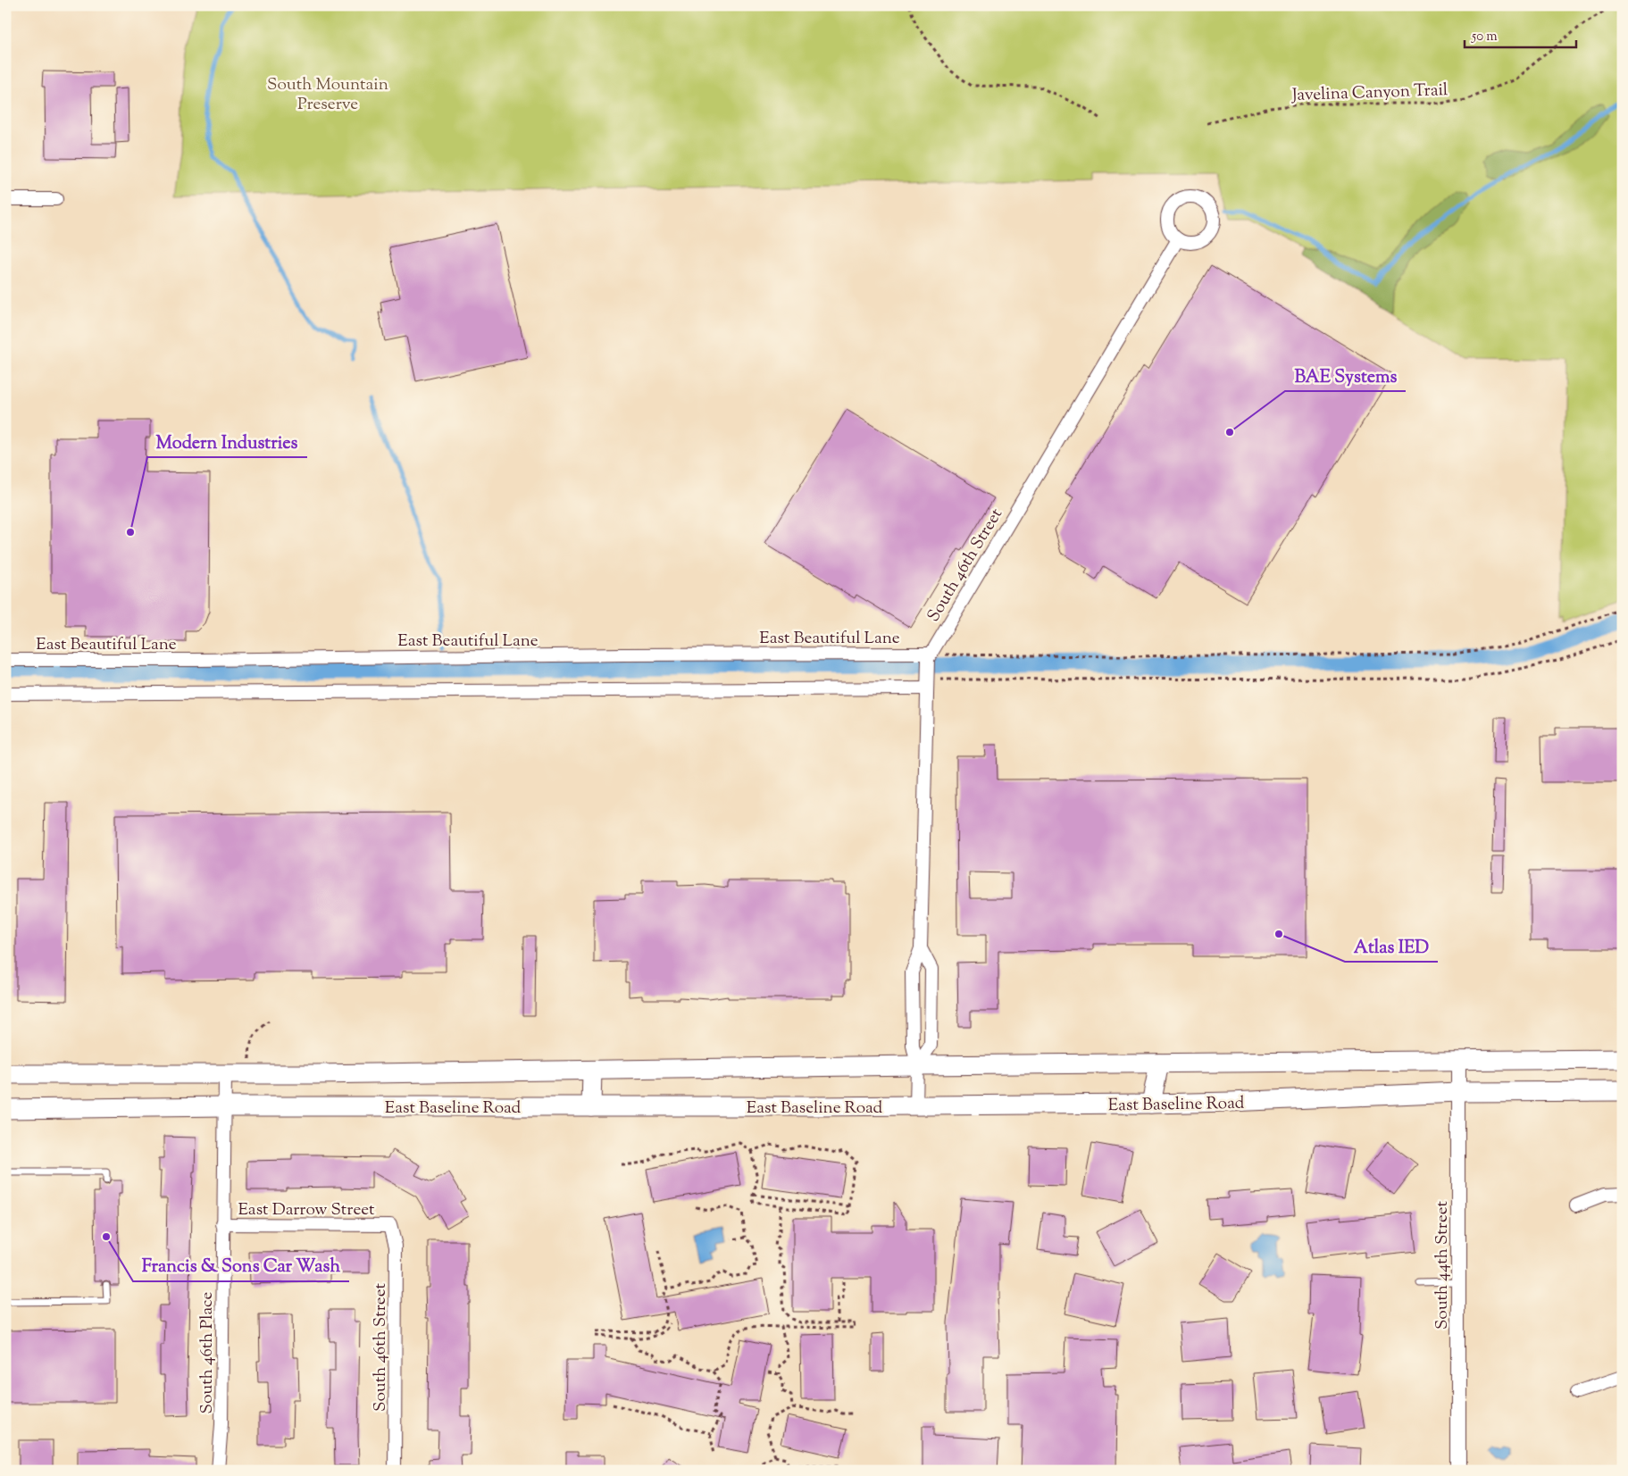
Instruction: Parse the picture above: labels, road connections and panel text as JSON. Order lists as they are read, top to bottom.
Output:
{
  "streets": {
    "main road": ["East Baseline Road"],
    "street": [
      "South 46th Street",
      "East Beautiful Lane",
      "East Darrow Street",
      "South 44th Street",
      "South 46th Place"
    ],
    "path": ["Javelina Canyon Trail"]
  },
  "crossings": [
    ["South 46th Street", "East Beautiful Lane"],
    ["South 46th Street", "East Baseline Road"],
    ["South 46th Street", "East Darrow Street"],
    ["East Baseline Road", "South 44th Street"],
    ["East Baseline Road", "South 46th Place"],
    ["East Darrow Street", "South 46th Place"]
  ],
  "parks": ["South Mountain Preserve"],
  "places": [
    "BAE Systems",
    "Modern Industries",
    "Atlas IED",
    "Francis & Sons Car Wash"
  ],
  "scale_bar": "50 m"
}
